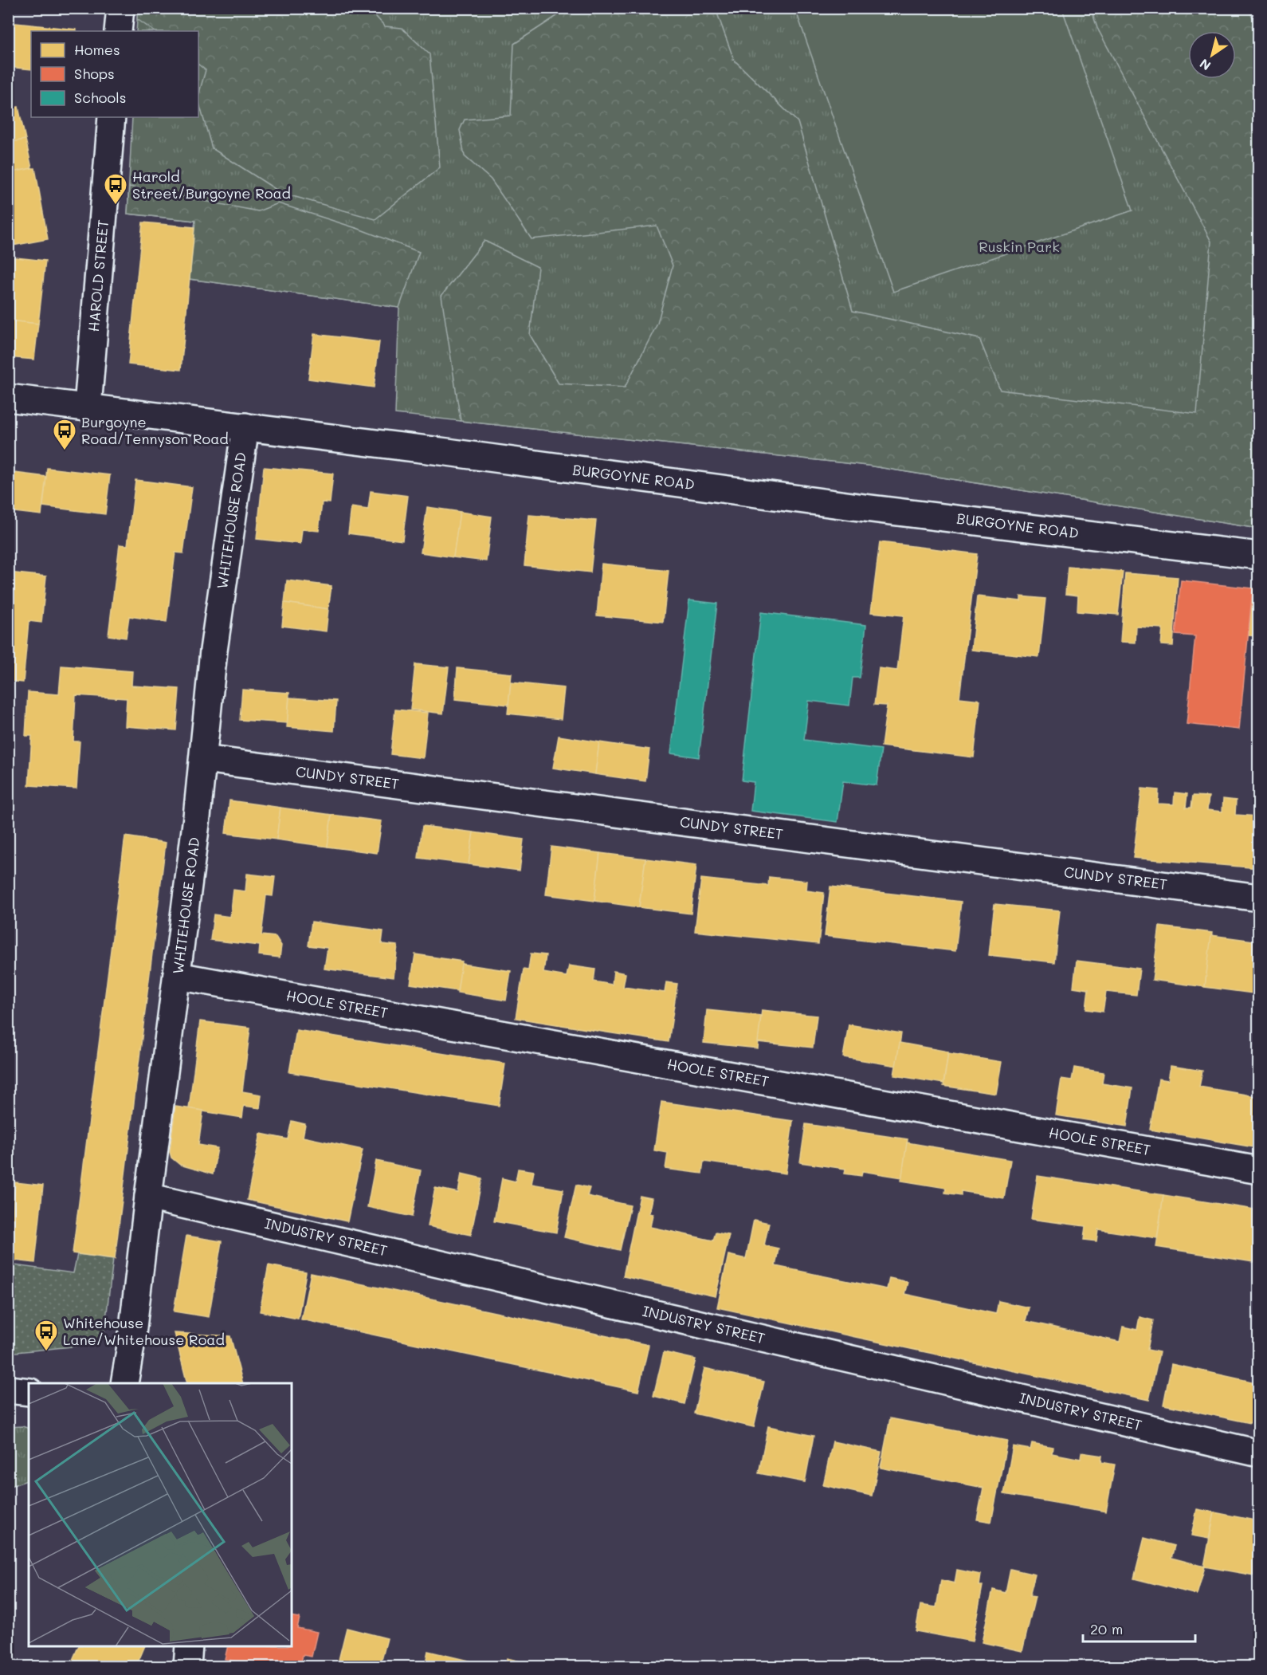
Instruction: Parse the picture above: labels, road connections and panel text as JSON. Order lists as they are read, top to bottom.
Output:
{
  "streets": {
    "street": [
      "HAROLD STREET",
      "BURGOYNE ROAD",
      "WHITEHOUSE ROAD",
      "CUNDY STREET",
      "HOOLE STREET",
      "INDUSTRY STREET"
    ]
  },
  "crossings": [
    ["HAROLD STREET", "BURGOYNE ROAD"],
    ["BURGOYNE ROAD", "WHITEHOUSE ROAD"],
    ["WHITEHOUSE ROAD", "CUNDY STREET"],
    ["WHITEHOUSE ROAD", "HOOLE STREET"],
    ["WHITEHOUSE ROAD", "INDUSTRY STREET"]
  ],
  "parks": ["Ruskin Park"],
  "places": {
    "bus stop": ["Harold Street/Burgoyne Road", "Burgoyne Road/Tennyson Road", "Whitehouse Lane/Whitehouse Road"]
  },
  "legend": ["Homes", "Shops", "Schools"],
  "scale_bar": "20 m",
  "north": "bottom left"
}
